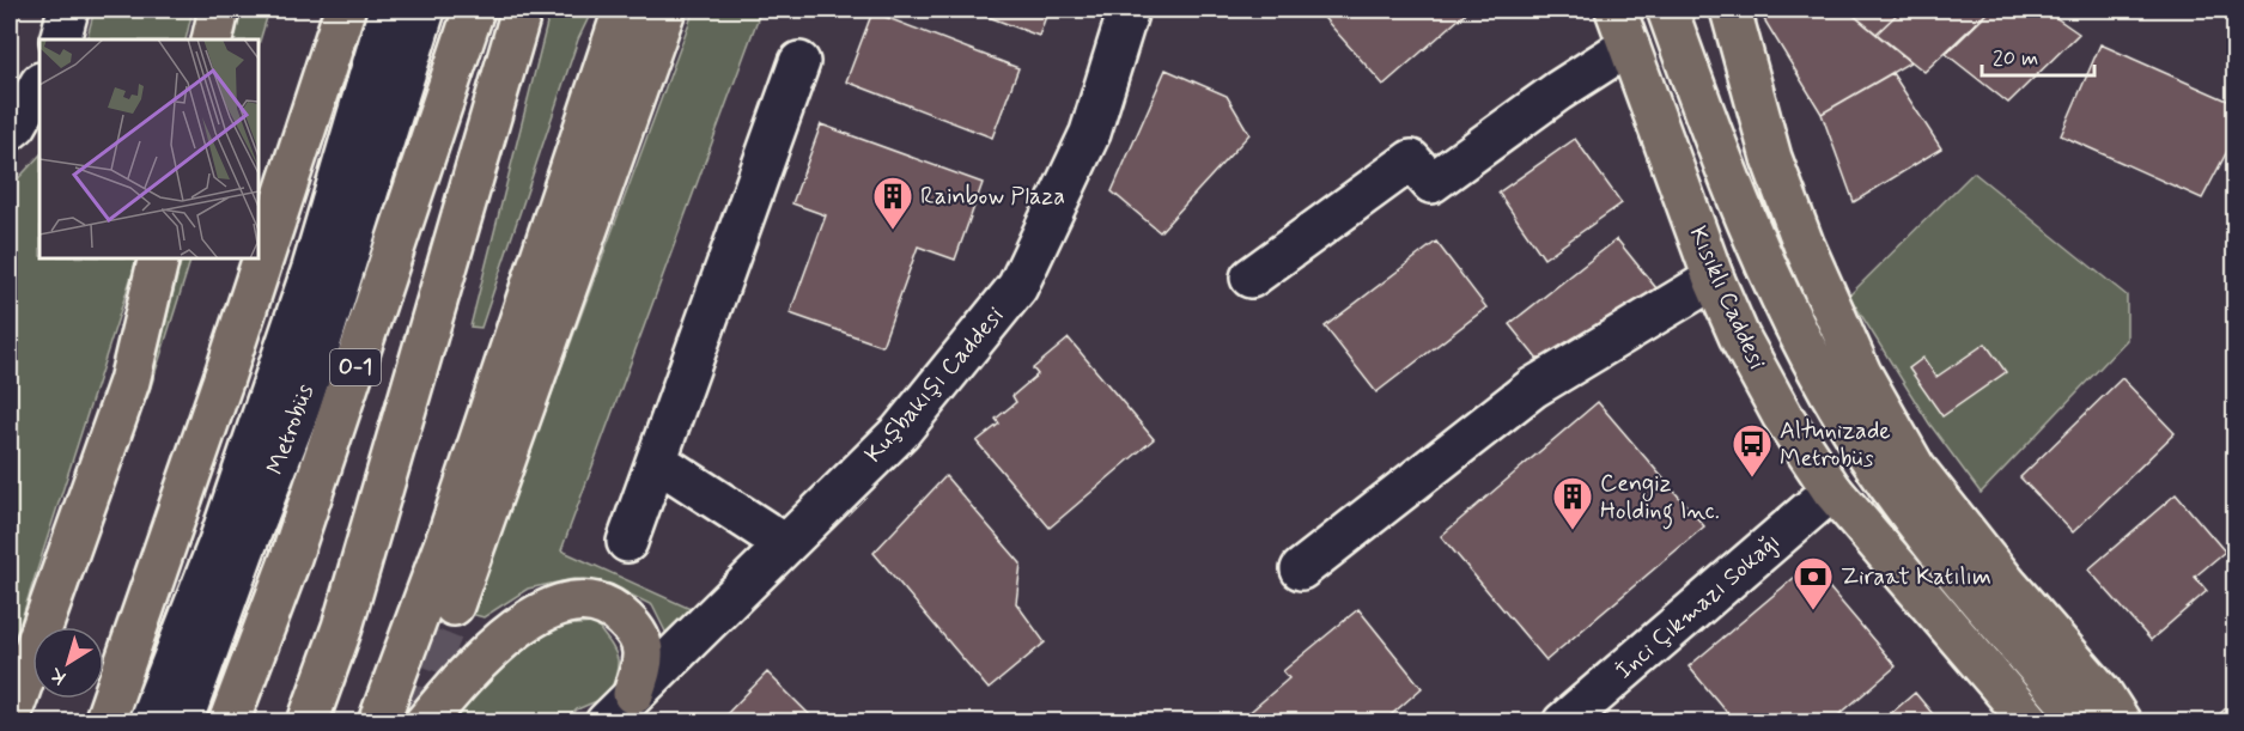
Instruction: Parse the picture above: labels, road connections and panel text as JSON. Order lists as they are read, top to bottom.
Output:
{
  "streets": {
    "main road": ["Kısıklı Caddesi", "O-1"],
    "street": ["Kuşbakışı Caddesi", "Metrobüs", "İnci Çıkmazı Sokağı"]
  },
  "crossings": [
    ["Kısıklı Caddesi", "İnci Çıkmazı Sokağı"]
  ],
  "places": {
    "building": ["Rainbow Plaza", "Cengiz Holding Inc."],
    "bus stop": ["Altunizade Metrobüs"],
    "bank": ["Ziraat Katılım"]
  },
  "scale_bar": "20 m",
  "north": "bottom left"
}
